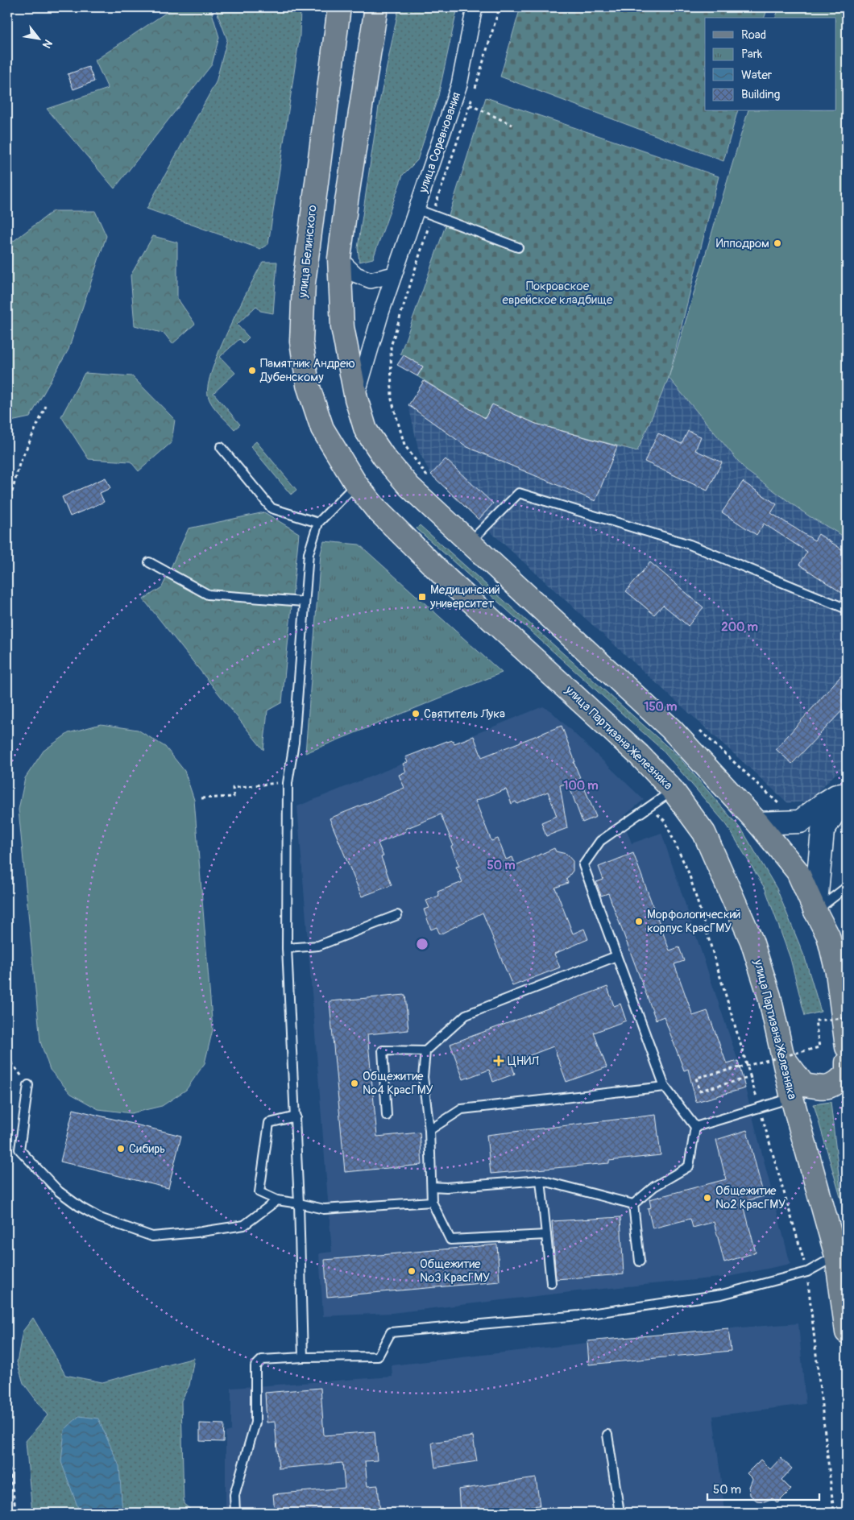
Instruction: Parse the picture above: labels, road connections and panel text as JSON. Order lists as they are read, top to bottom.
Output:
{
  "streets": {
    "main road": ["улица Белинского", "улица Партизана Железняка"],
    "street": ["улица Соревнования"]
  },
  "crossings": [
    ["улица Белинского", "улица Партизана Железняка"]
  ],
  "parks": ["Покровское еврейское кладбище"],
  "places": {
    "other": [
      "Ипподром",
      "Памятник Андрею Дубенскому",
      "Святитель Лука",
      "Морфологический корпус КрасГМУ",
      "Общежитие №4 КрасГМУ",
      "Сибирь",
      "Общежитие №2 КрасГМУ",
      "Общежитие №3 КрасГМУ"
    ],
    "transit": ["Медицинский университет"],
    "health": ["ЦНИЛ"]
  },
  "legend": [
    "Road",
    "Park",
    "Water",
    "Building"
  ],
  "scale_bar": "50 m",
  "north": "bottom right",
  "rings": [
    "200 m",
    "150 m",
    "100 m",
    "50 m"
  ]
}
